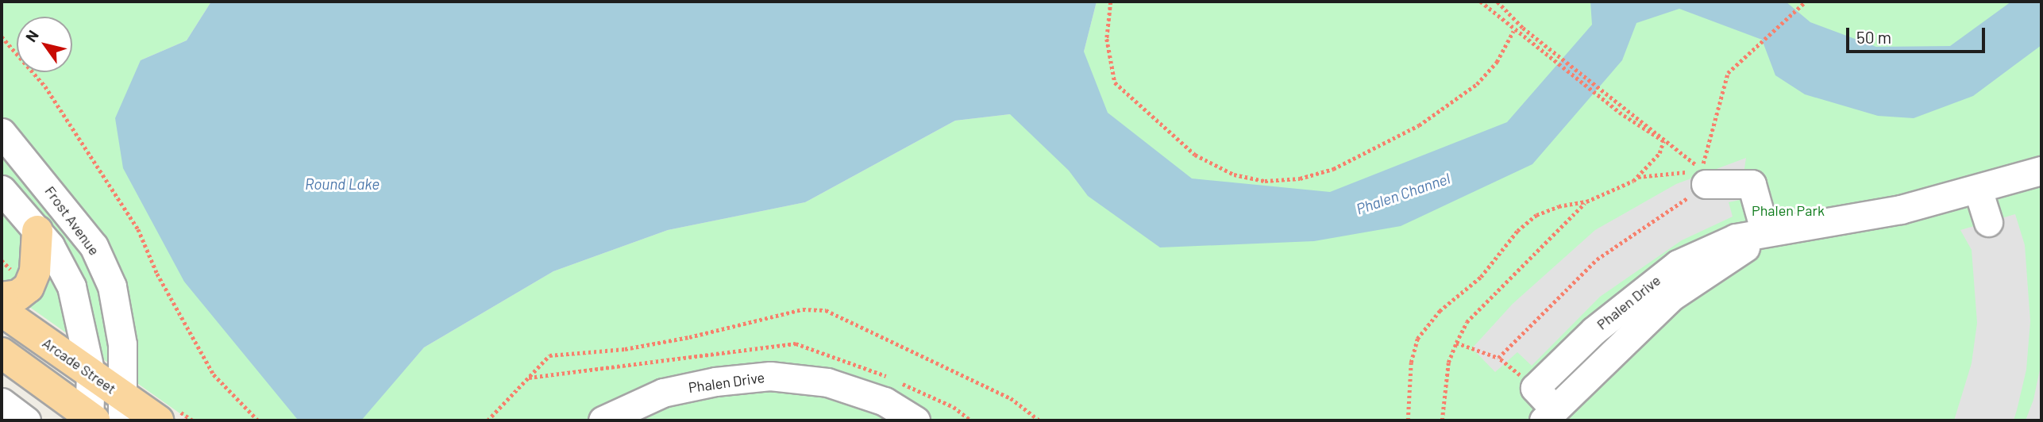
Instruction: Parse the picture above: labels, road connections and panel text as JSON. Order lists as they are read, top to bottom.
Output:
{
  "streets": {
    "main road": ["Arcade Street"],
    "street": ["Frost Avenue", "Phalen Drive"]
  },
  "crossings": [
    ["Frost Avenue", "Arcade Street"]
  ],
  "water": ["Round Lake", "Phalen Channel"],
  "parks": ["Phalen Park"],
  "scale_bar": "50 m",
  "north": "top left"
}
